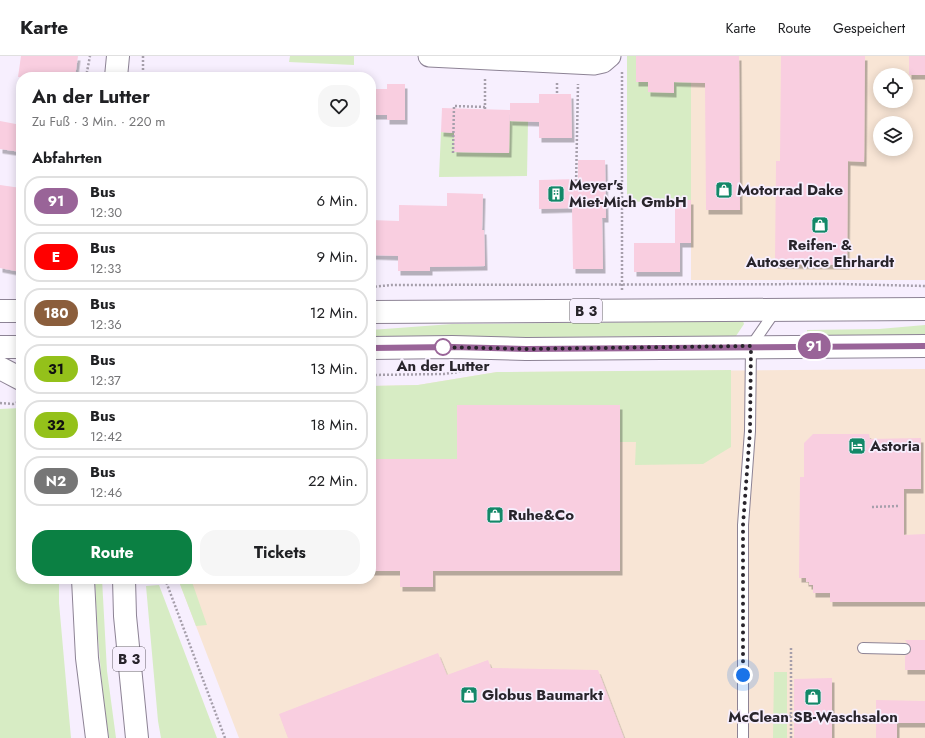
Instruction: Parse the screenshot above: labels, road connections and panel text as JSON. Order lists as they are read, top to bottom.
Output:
{
  "streets": {
    "main road": ["B 3"]
  },
  "places": {
    "shop": [
      "Motorrad Dake",
      "Reifen- & Autoservice Ehrhardt",
      "Ruhe&Co",
      "Globus Baumarkt",
      "McClean SB-Waschsalon"
    ],
    "building": ["Meyer's Miet-Mich GmbH"],
    "other": ["An der Lutter"],
    "hotel": ["Astoria"]
  },
  "lines": ["bus line 91"],
  "page": {
    "header": "Karte",
    "nav": ["Karte", "Route", "Gespeichert"],
    "on_map": "91",
    "heading": [
      ["An der Lutter", "Zu Fuß · 3 Min. · 220 m"],
      "Abfahrten"
    ],
    "list": [
      {
        "mark": "91",
        "name": "Bus",
        "note": "12:30",
        "value": "6 Min."
      },
      {
        "mark": "E",
        "name": "Bus",
        "note": "12:33",
        "value": "9 Min."
      },
      {
        "mark": "180",
        "name": "Bus",
        "note": "12:36",
        "value": "12 Min."
      },
      {
        "mark": "31",
        "name": "Bus",
        "note": "12:37",
        "value": "13 Min."
      },
      {
        "mark": "32",
        "name": "Bus",
        "note": "12:42",
        "value": "18 Min."
      },
      {
        "mark": "N2",
        "name": "Bus",
        "note": "12:46",
        "value": "22 Min."
      }
    ],
    "buttons": ["Route", "Tickets"]
  }
}
